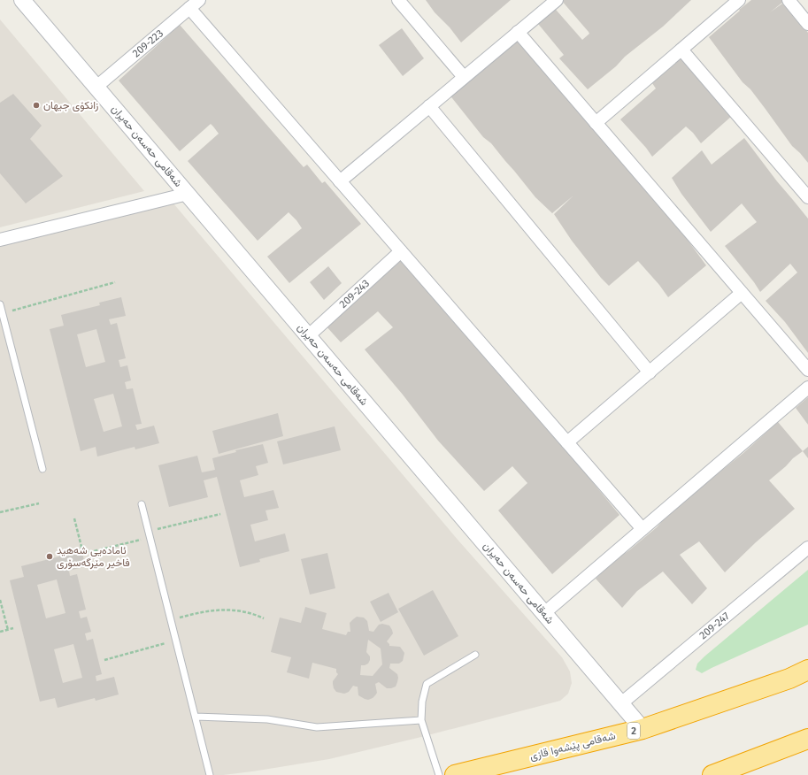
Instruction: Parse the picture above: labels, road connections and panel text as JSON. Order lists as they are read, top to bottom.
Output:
{
  "streets": {
    "highway": ["2", "شەقامی پێشەوا قازی"],
    "street": [
      "209-223",
      "شەقامی حەسەن حەیران",
      "209-243",
      "209-247"
    ]
  },
  "crossings": [
    ["209-223", "شەقامی حەسەن حەیران"],
    ["شەقامی حەسەن حەیران", "209-243"],
    ["شەقامی حەسەن حەیران", "209-247"],
    ["شەقامی حەسەن حەیران", "شەقامی پێشەوا قازی"]
  ],
  "places": ["زانکۆی جیھان", "ئامادەیی شەهید فاخیر مێرگەسۆری"]
}
